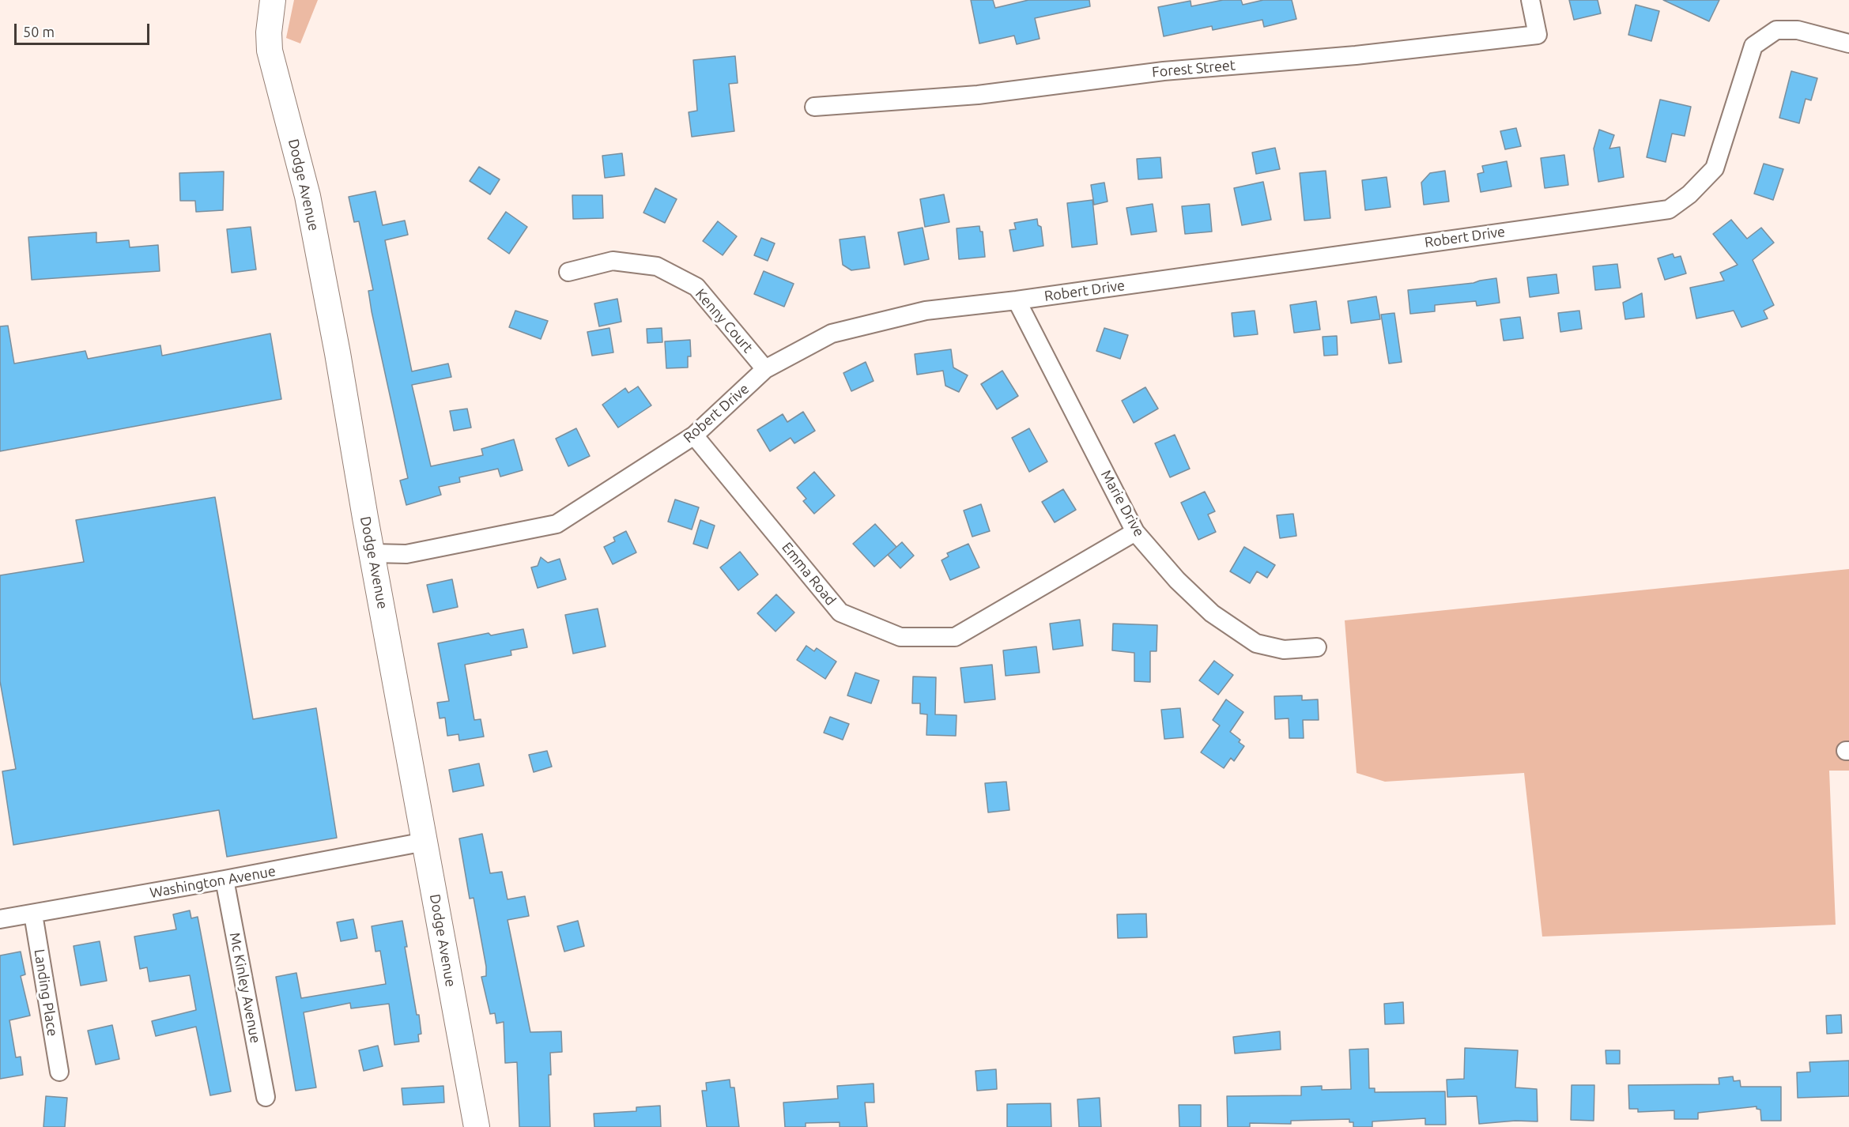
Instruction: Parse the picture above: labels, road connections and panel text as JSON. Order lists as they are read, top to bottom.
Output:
{
  "streets": {
    "main road": ["Dodge Avenue"],
    "street": [
      "Forest Street",
      "Robert Drive",
      "Kenny Court",
      "Marie Drive",
      "Emma Road",
      "Washington Avenue",
      "Mc Kinley Avenue",
      "Landing Place"
    ]
  },
  "crossings": [
    ["Dodge Avenue", "Robert Drive"],
    ["Dodge Avenue", "Washington Avenue"],
    ["Robert Drive", "Kenny Court"],
    ["Robert Drive", "Marie Drive"],
    ["Robert Drive", "Emma Road"],
    ["Marie Drive", "Emma Road"],
    ["Washington Avenue", "Mc Kinley Avenue"],
    ["Washington Avenue", "Landing Place"]
  ],
  "scale_bar": "50 m"
}
